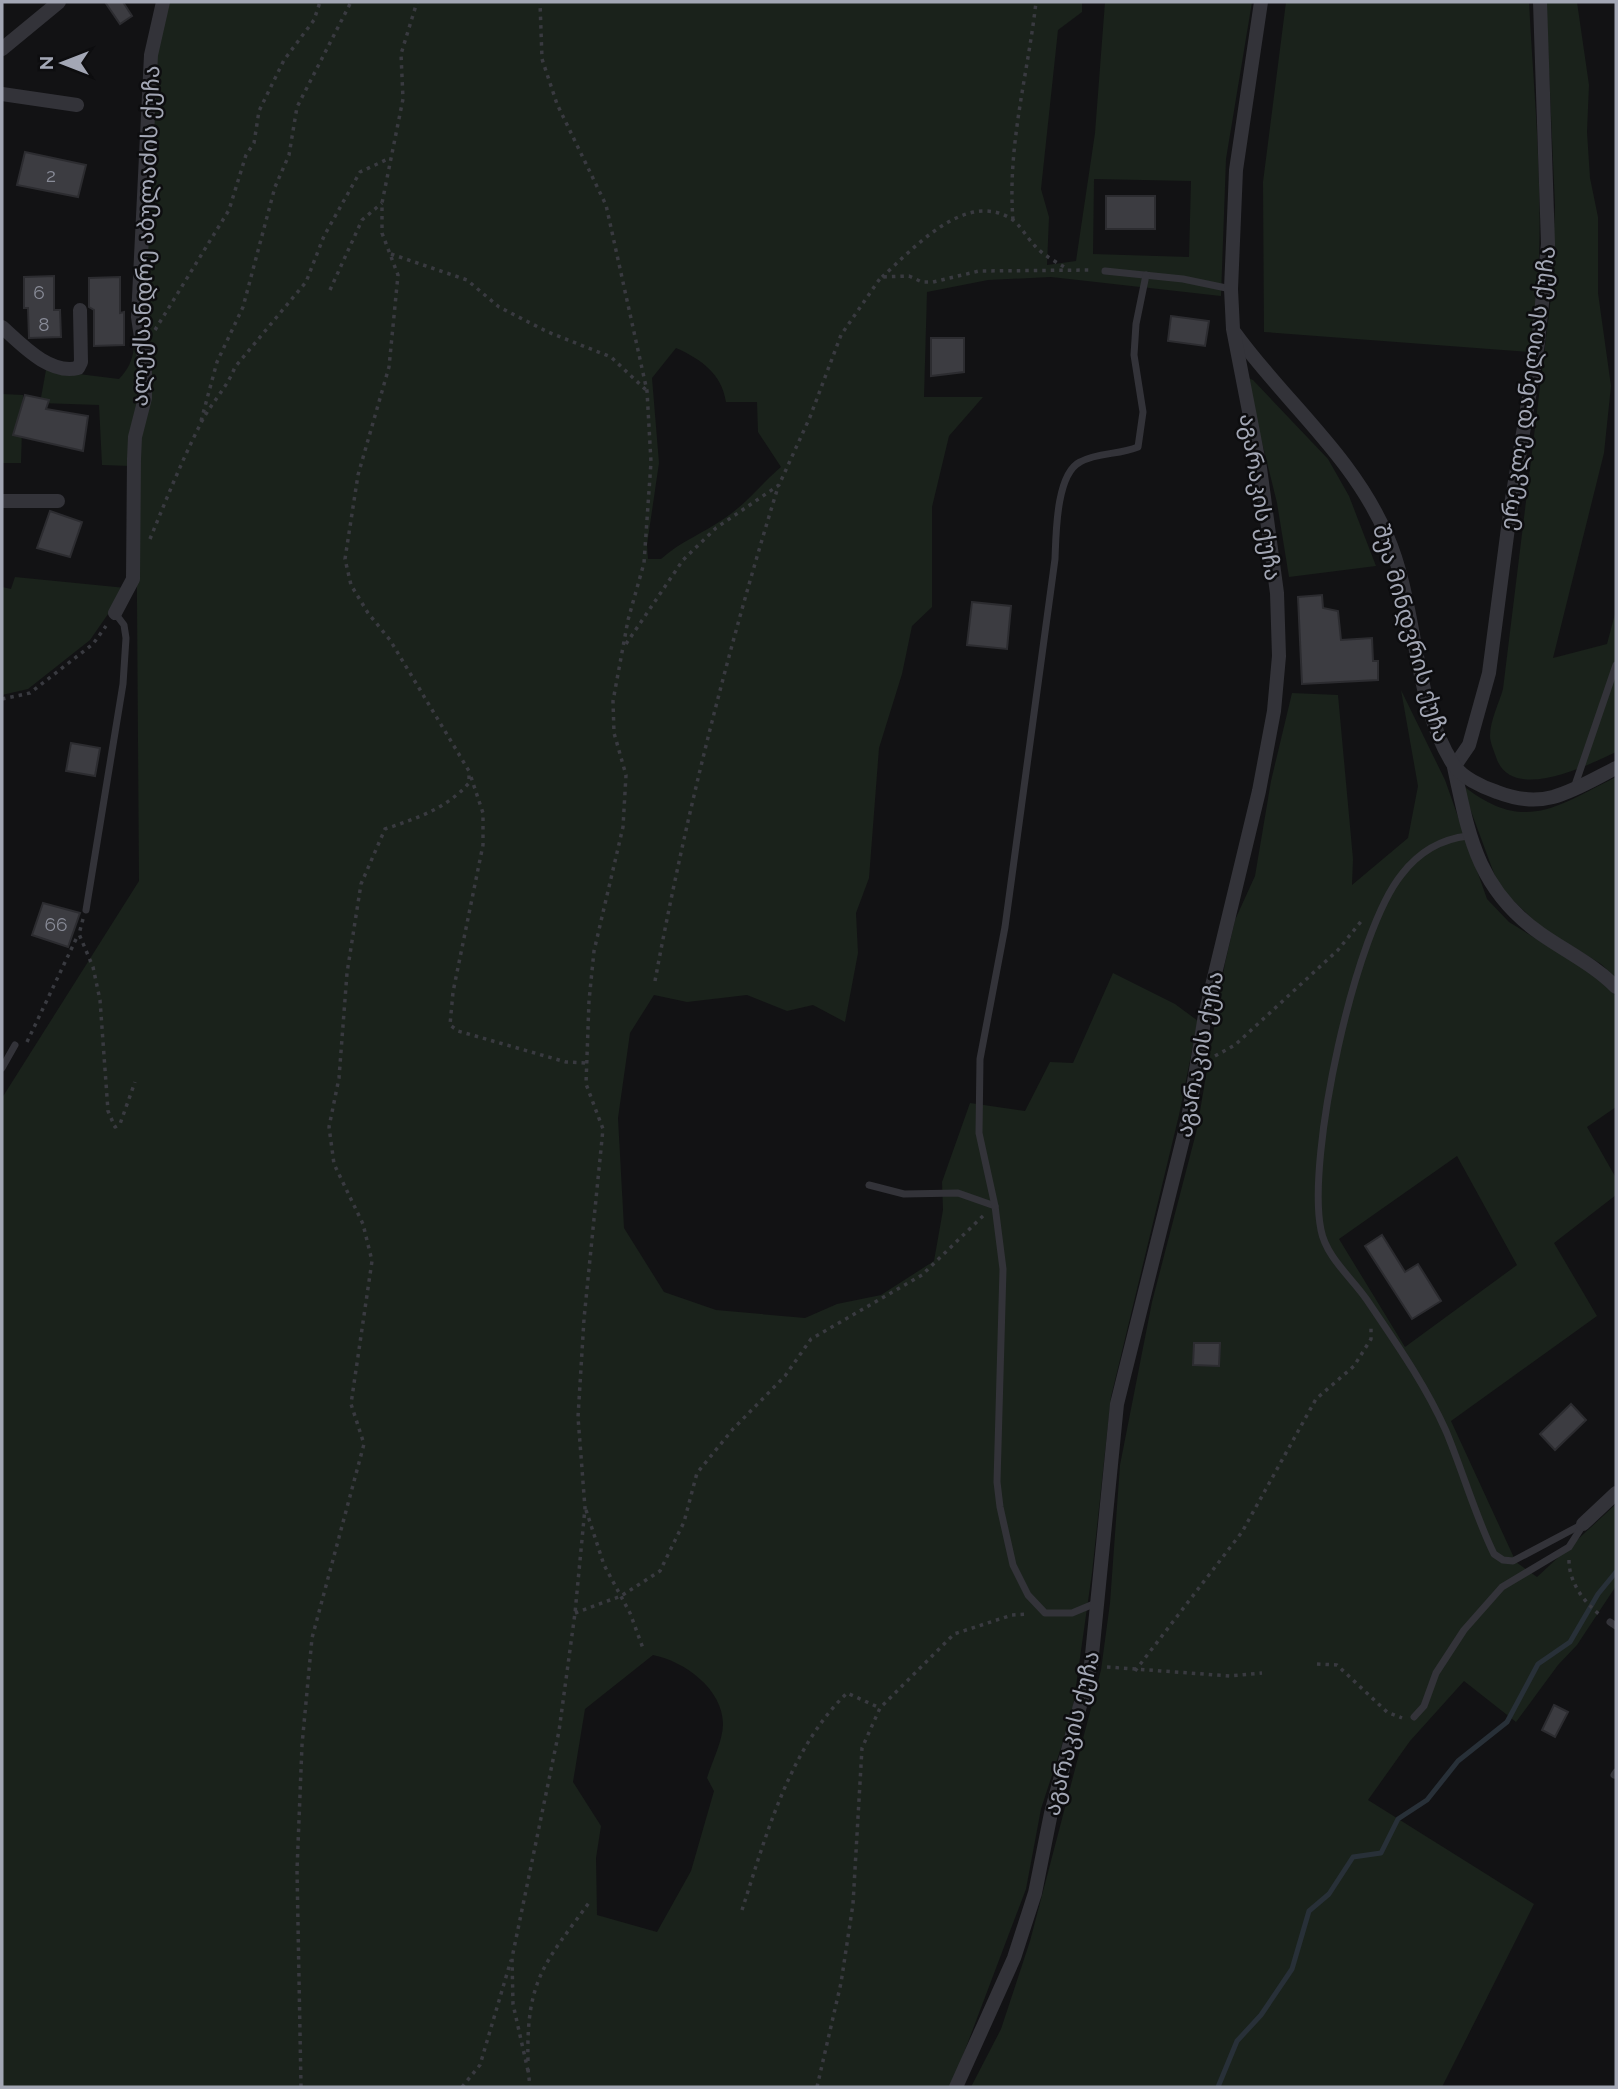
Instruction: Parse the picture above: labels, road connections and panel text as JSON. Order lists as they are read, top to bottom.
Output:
{
  "streets": {
    "street": [
      "ალექსანდრე აბულაძის ქუჩა",
      "ერეკლე დანელიას ქუჩა",
      "აგარაკის ქუჩა",
      "შუა მინდვრის ქუჩა"
    ]
  },
  "crossings": [
    ["ერეკლე დანელიას ქუჩა", "შუა მინდვრის ქუჩა"],
    ["აგარაკის ქუჩა", "შუა მინდვრის ქუჩა"]
  ],
  "house_numbers": [
    "2",
    "6",
    "8",
    "66"
  ],
  "north": "left"
}
